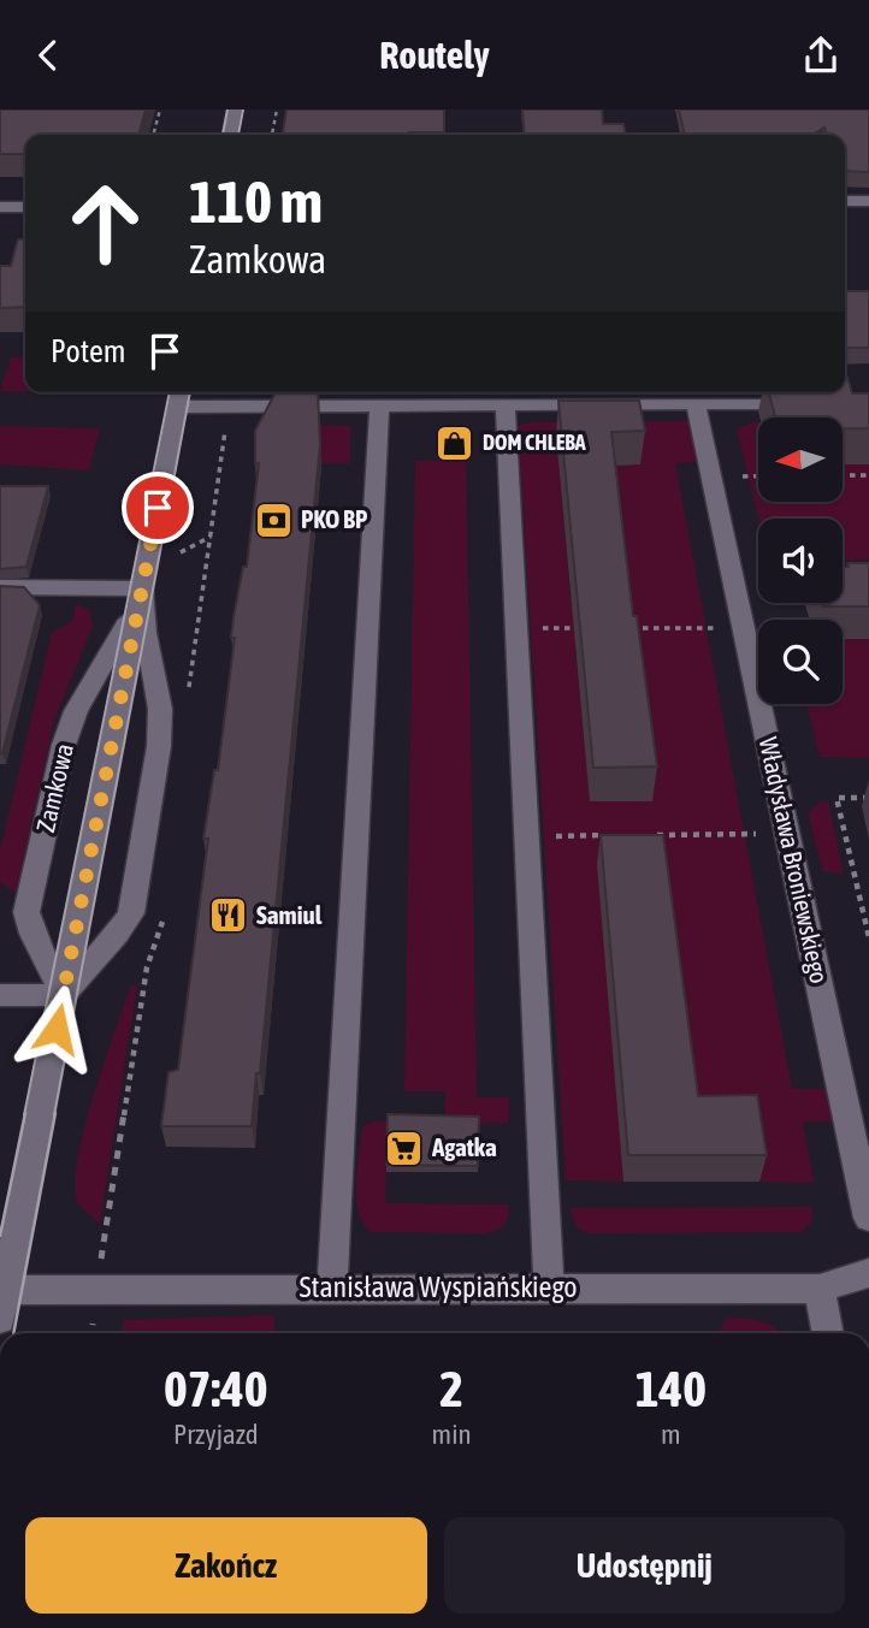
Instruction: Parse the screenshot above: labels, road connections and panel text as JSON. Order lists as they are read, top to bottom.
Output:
{
  "streets": {
    "street": ["Zamkowa", "Władysława Broniewskiego", "Stanisława Wyspiańskiego"]
  },
  "crossings": [
    ["Zamkowa", "Stanisława Wyspiańskiego"]
  ],
  "places": {
    "shop": ["DOM CHLEBA"],
    "bank": ["PKO BP"],
    "restaurant": ["Samiul"],
    "supermarket": ["Agatka"]
  },
  "north": "left",
  "page": {
    "header": "Routely",
    "turn": ["110 m", "Zamkowa"],
    "then": "Potem",
    "eta": [
      "07:40",
      "Przyjazd",
      "2",
      "min",
      "140",
      "m"
    ],
    "buttons": ["Zakończ", "Udostępnij"]
  }
}
